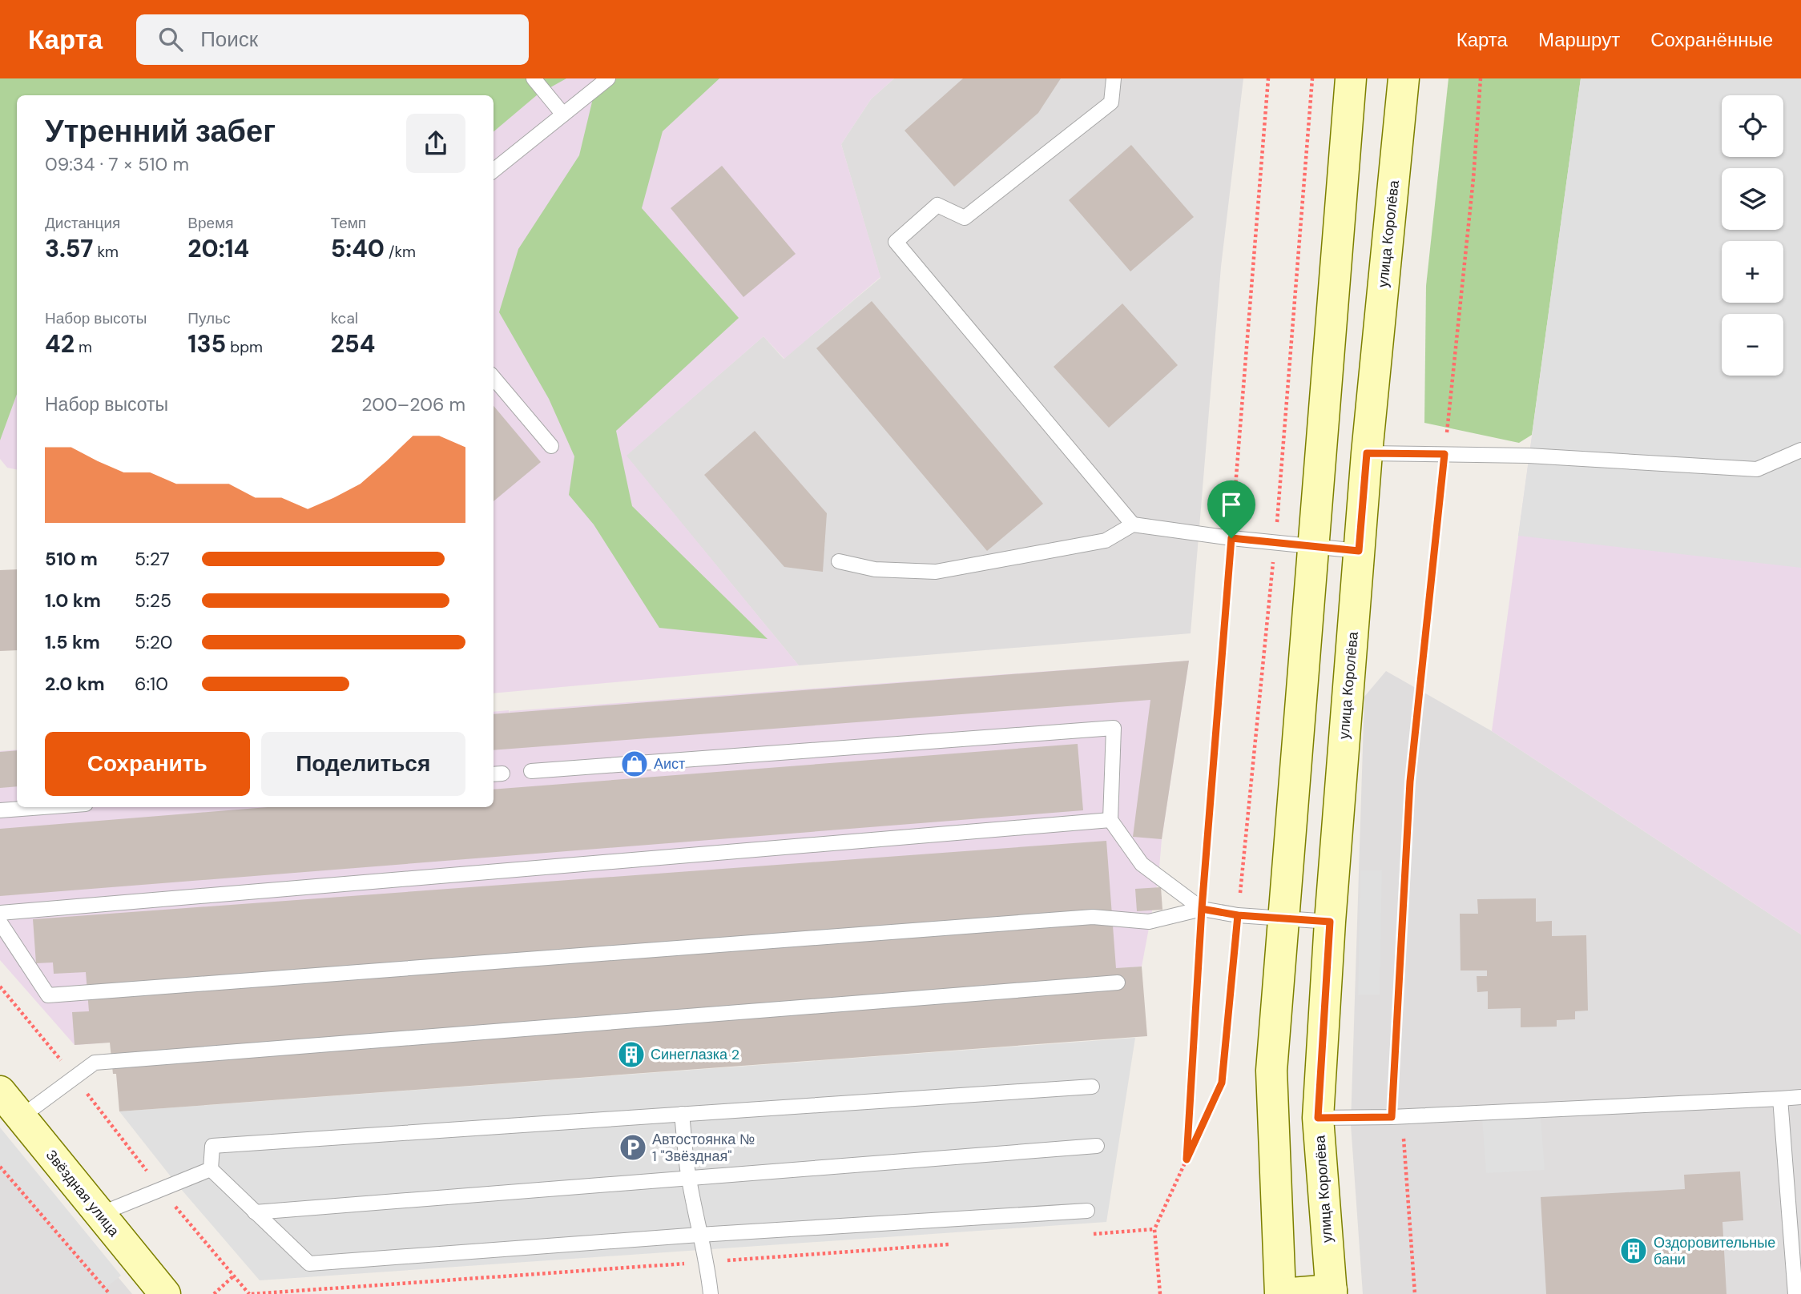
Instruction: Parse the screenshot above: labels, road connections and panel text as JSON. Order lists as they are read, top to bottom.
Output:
{
  "streets": {
    "main road": ["улица Королёва", "Звёздная улица"]
  },
  "places": {
    "shop": ["Аист"],
    "building": ["Синеглазка 2", "Оздоровительные бани"],
    "parking": ["Автостоянка № 1 \"Звёздная\""]
  },
  "page": {
    "header": "Карта",
    "search": "Поиск",
    "nav": ["Карта", "Маршрут", "Сохранённые"],
    "map_buttons": ["+", "−"],
    "heading": ["Утренний забег", "09:34 · 7 × 510 m"],
    "stats": [
      ["Дистанция", "3.57 km"],
      ["Время", "20:14"],
      ["Темп", "5:40 /km"],
      ["Набор высоты", "42 m"],
      ["Пульс", "135 bpm"],
      ["kcal", "254"]
    ],
    "chart": ["Набор высоты", "200–206 m"],
    "list": [
      {
        "name": "510 m",
        "note": "5:27"
      },
      {
        "name": "1.0 km",
        "note": "5:25"
      },
      {
        "name": "1.5 km",
        "note": "5:20"
      },
      {
        "name": "2.0 km",
        "note": "6:10"
      }
    ],
    "buttons": ["Сохранить", "Поделиться"]
  }
}
